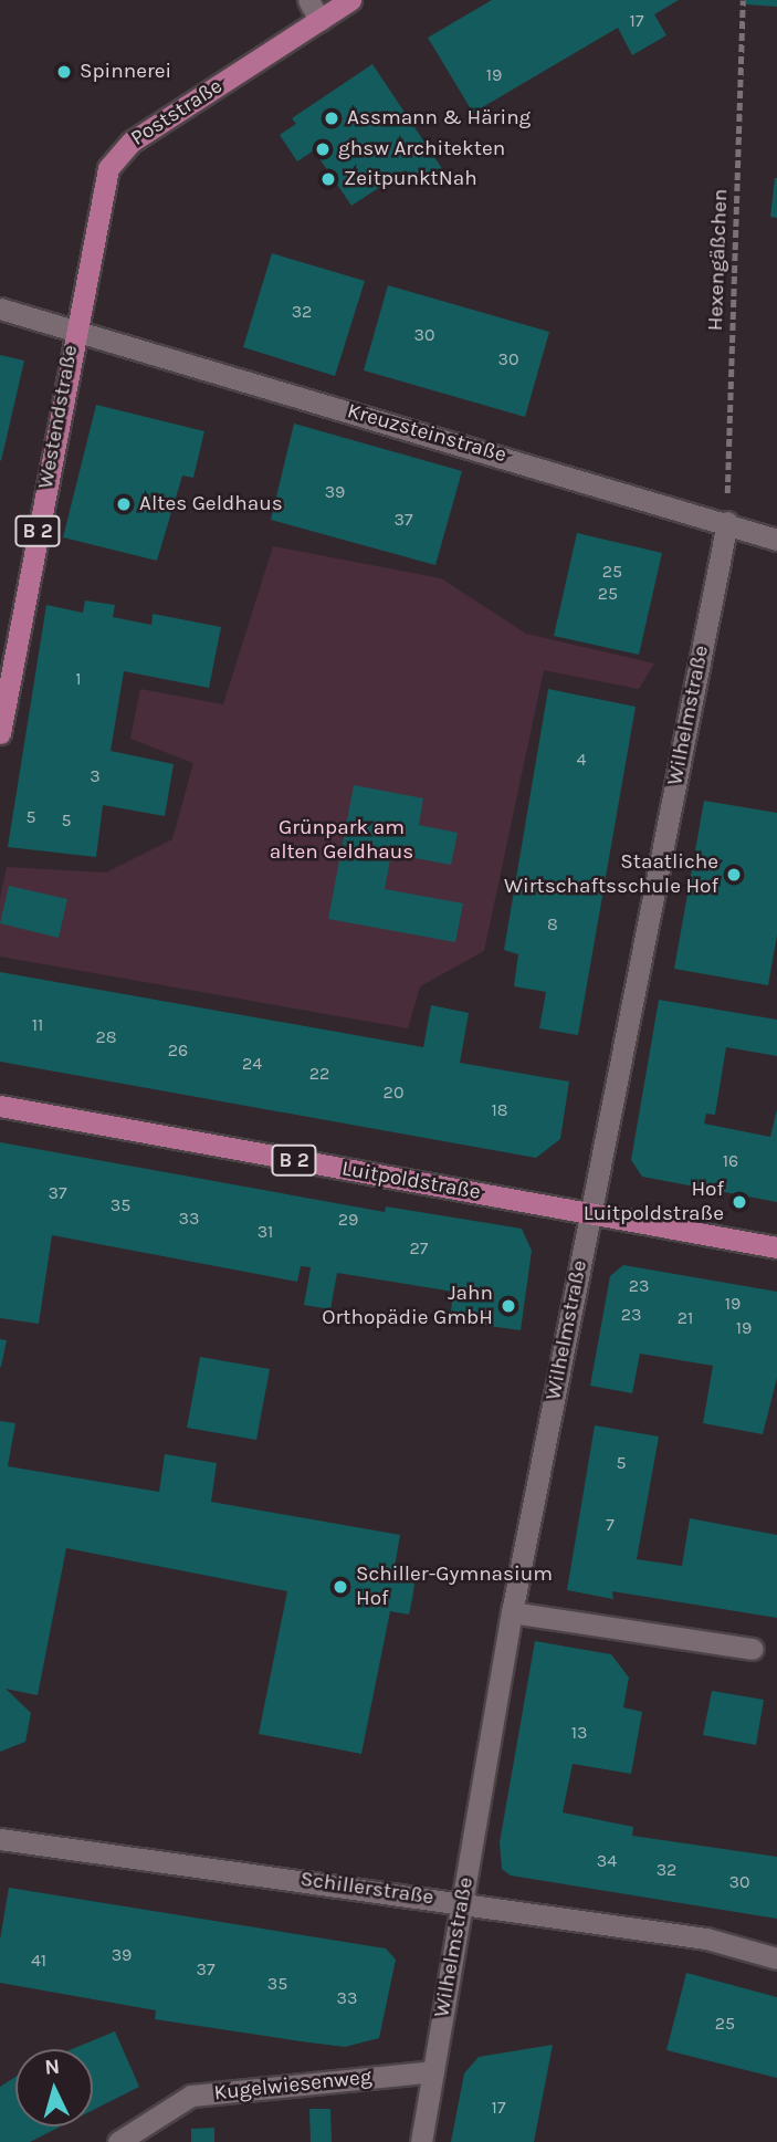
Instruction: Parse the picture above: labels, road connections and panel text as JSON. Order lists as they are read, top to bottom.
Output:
{
  "streets": {
    "main road": [
      "Poststraße",
      "Westendstraße",
      "B 2",
      "Luitpoldstraße"
    ],
    "street": [
      "Kreuzsteinstraße",
      "Wilhelmstraße",
      "Schillerstraße",
      "Kugelwiesenweg"
    ],
    "path": ["Hexengäßchen"]
  },
  "crossings": [
    ["Poststraße", "Westendstraße"],
    ["Poststraße", "Kreuzsteinstraße"],
    ["Hexengäßchen", "Kreuzsteinstraße"],
    ["Hexengäßchen", "Wilhelmstraße"],
    ["Westendstraße", "Kreuzsteinstraße"],
    ["Kreuzsteinstraße", "Wilhelmstraße"],
    ["Wilhelmstraße", "Luitpoldstraße"],
    ["Wilhelmstraße", "Schillerstraße"],
    ["Wilhelmstraße", "Kugelwiesenweg"]
  ],
  "parks": ["Grünpark am alten Geldhaus"],
  "places": [
    "Spinnerei",
    "Assmann & Häring",
    "ghsw Architekten",
    "ZeitpunktNah",
    "Altes Geldhaus",
    "Staatliche Wirtschaftsschule Hof",
    "Hof Luitpoldstraße",
    "Jahn Orthopädie GmbH",
    "Schiller-Gymnasium Hof"
  ],
  "house_numbers": [
    "17",
    "19",
    "32",
    "30",
    "30",
    "39",
    "37",
    "25",
    "25",
    "1",
    "4",
    "3",
    "5",
    "5",
    "8",
    "11",
    "28",
    "26",
    "24",
    "22",
    "20",
    "18",
    "16",
    "37",
    "35",
    "33",
    "29",
    "31",
    "27",
    "23",
    "19",
    "23",
    "21",
    "19",
    "5",
    "7",
    "13",
    "34",
    "32",
    "30",
    "39",
    "41",
    "37",
    "35",
    "33",
    "25",
    "17"
  ],
  "north": "top"
}
